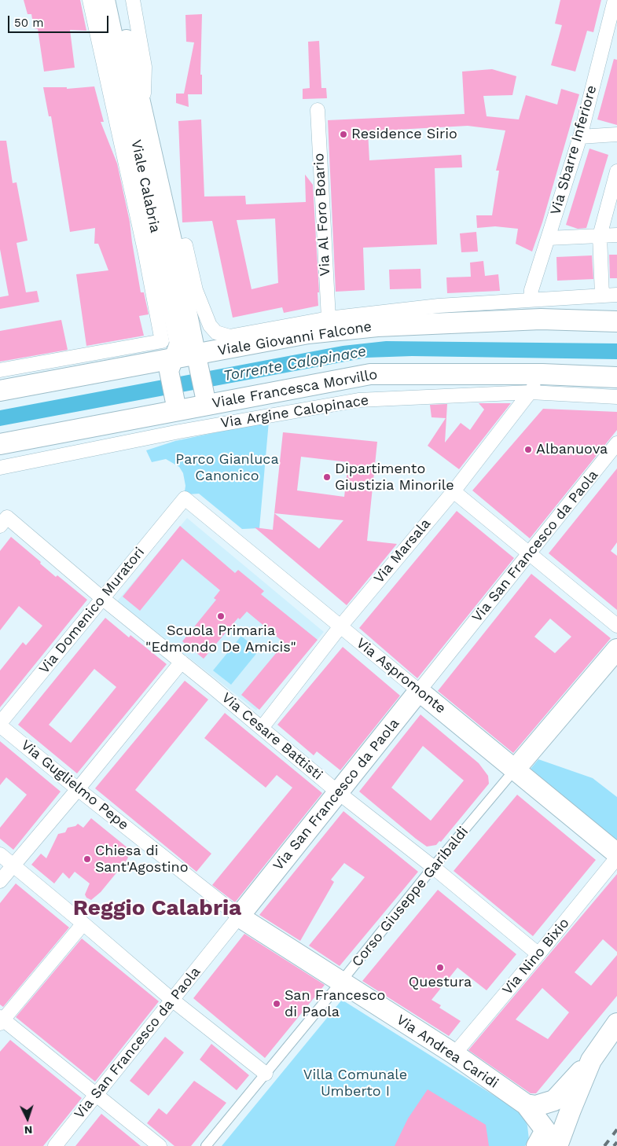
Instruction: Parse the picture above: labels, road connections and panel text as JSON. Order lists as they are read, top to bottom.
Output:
{
  "streets": {
    "main road": [
      "Viale Calabria",
      "Viale Giovanni Falcone",
      "Viale Francesca Morvillo",
      "Via San Francesco da Paola",
      "Via Aspromonte",
      "Via Guglielmo Pepe",
      "Corso Giuseppe Garibaldi",
      "Via Andrea Caridi"
    ],
    "street": [
      "Via Sbarre Inferiore",
      "Via Al Foro Boario",
      "Via Argine Calopinace",
      "Via Marsala",
      "Via Domenico Muratori",
      "Via Cesare Battisti",
      "Via Nino Bixio"
    ]
  },
  "crossings": [
    ["Viale Calabria", "Viale Giovanni Falcone"],
    ["Viale Calabria", "Viale Francesca Morvillo"],
    ["Viale Francesca Morvillo", "Via Marsala"],
    ["Via Argine Calopinace", "Via Marsala"],
    ["Via San Francesco da Paola", "Via Aspromonte"],
    ["Via San Francesco da Paola", "Via Cesare Battisti"],
    ["Via San Francesco da Paola", "Via Guglielmo Pepe"],
    ["Via Marsala", "Via Aspromonte"],
    ["Via Marsala", "Via Cesare Battisti"],
    ["Via Domenico Muratori", "Via Aspromonte"],
    ["Via Domenico Muratori", "Via Cesare Battisti"],
    ["Via Domenico Muratori", "Via Guglielmo Pepe"],
    ["Via Aspromonte", "Corso Giuseppe Garibaldi"],
    ["Via Cesare Battisti", "Corso Giuseppe Garibaldi"],
    ["Via Cesare Battisti", "Via Nino Bixio"],
    ["Via Guglielmo Pepe", "Corso Giuseppe Garibaldi"],
    ["Via Guglielmo Pepe", "Via Andrea Caridi"],
    ["Corso Giuseppe Garibaldi", "Via Andrea Caridi"],
    ["Via Nino Bixio", "Via Andrea Caridi"]
  ],
  "districts": ["Reggio Calabria"],
  "water": ["Torrente Calopinace"],
  "parks": ["Parco Gianluca Canonico", "Villa Comunale Umberto I"],
  "places": [
    "Residence Sirio",
    "Albanuova",
    "Dipartimento Giustizia Minorile",
    "Scuola Primaria \"Edmondo De Amicis\"",
    "Chiesa di Sant'Agostino",
    "Questura",
    "San Francesco di Paola"
  ],
  "scale_bar": "50 m",
  "north": "bottom"
}
